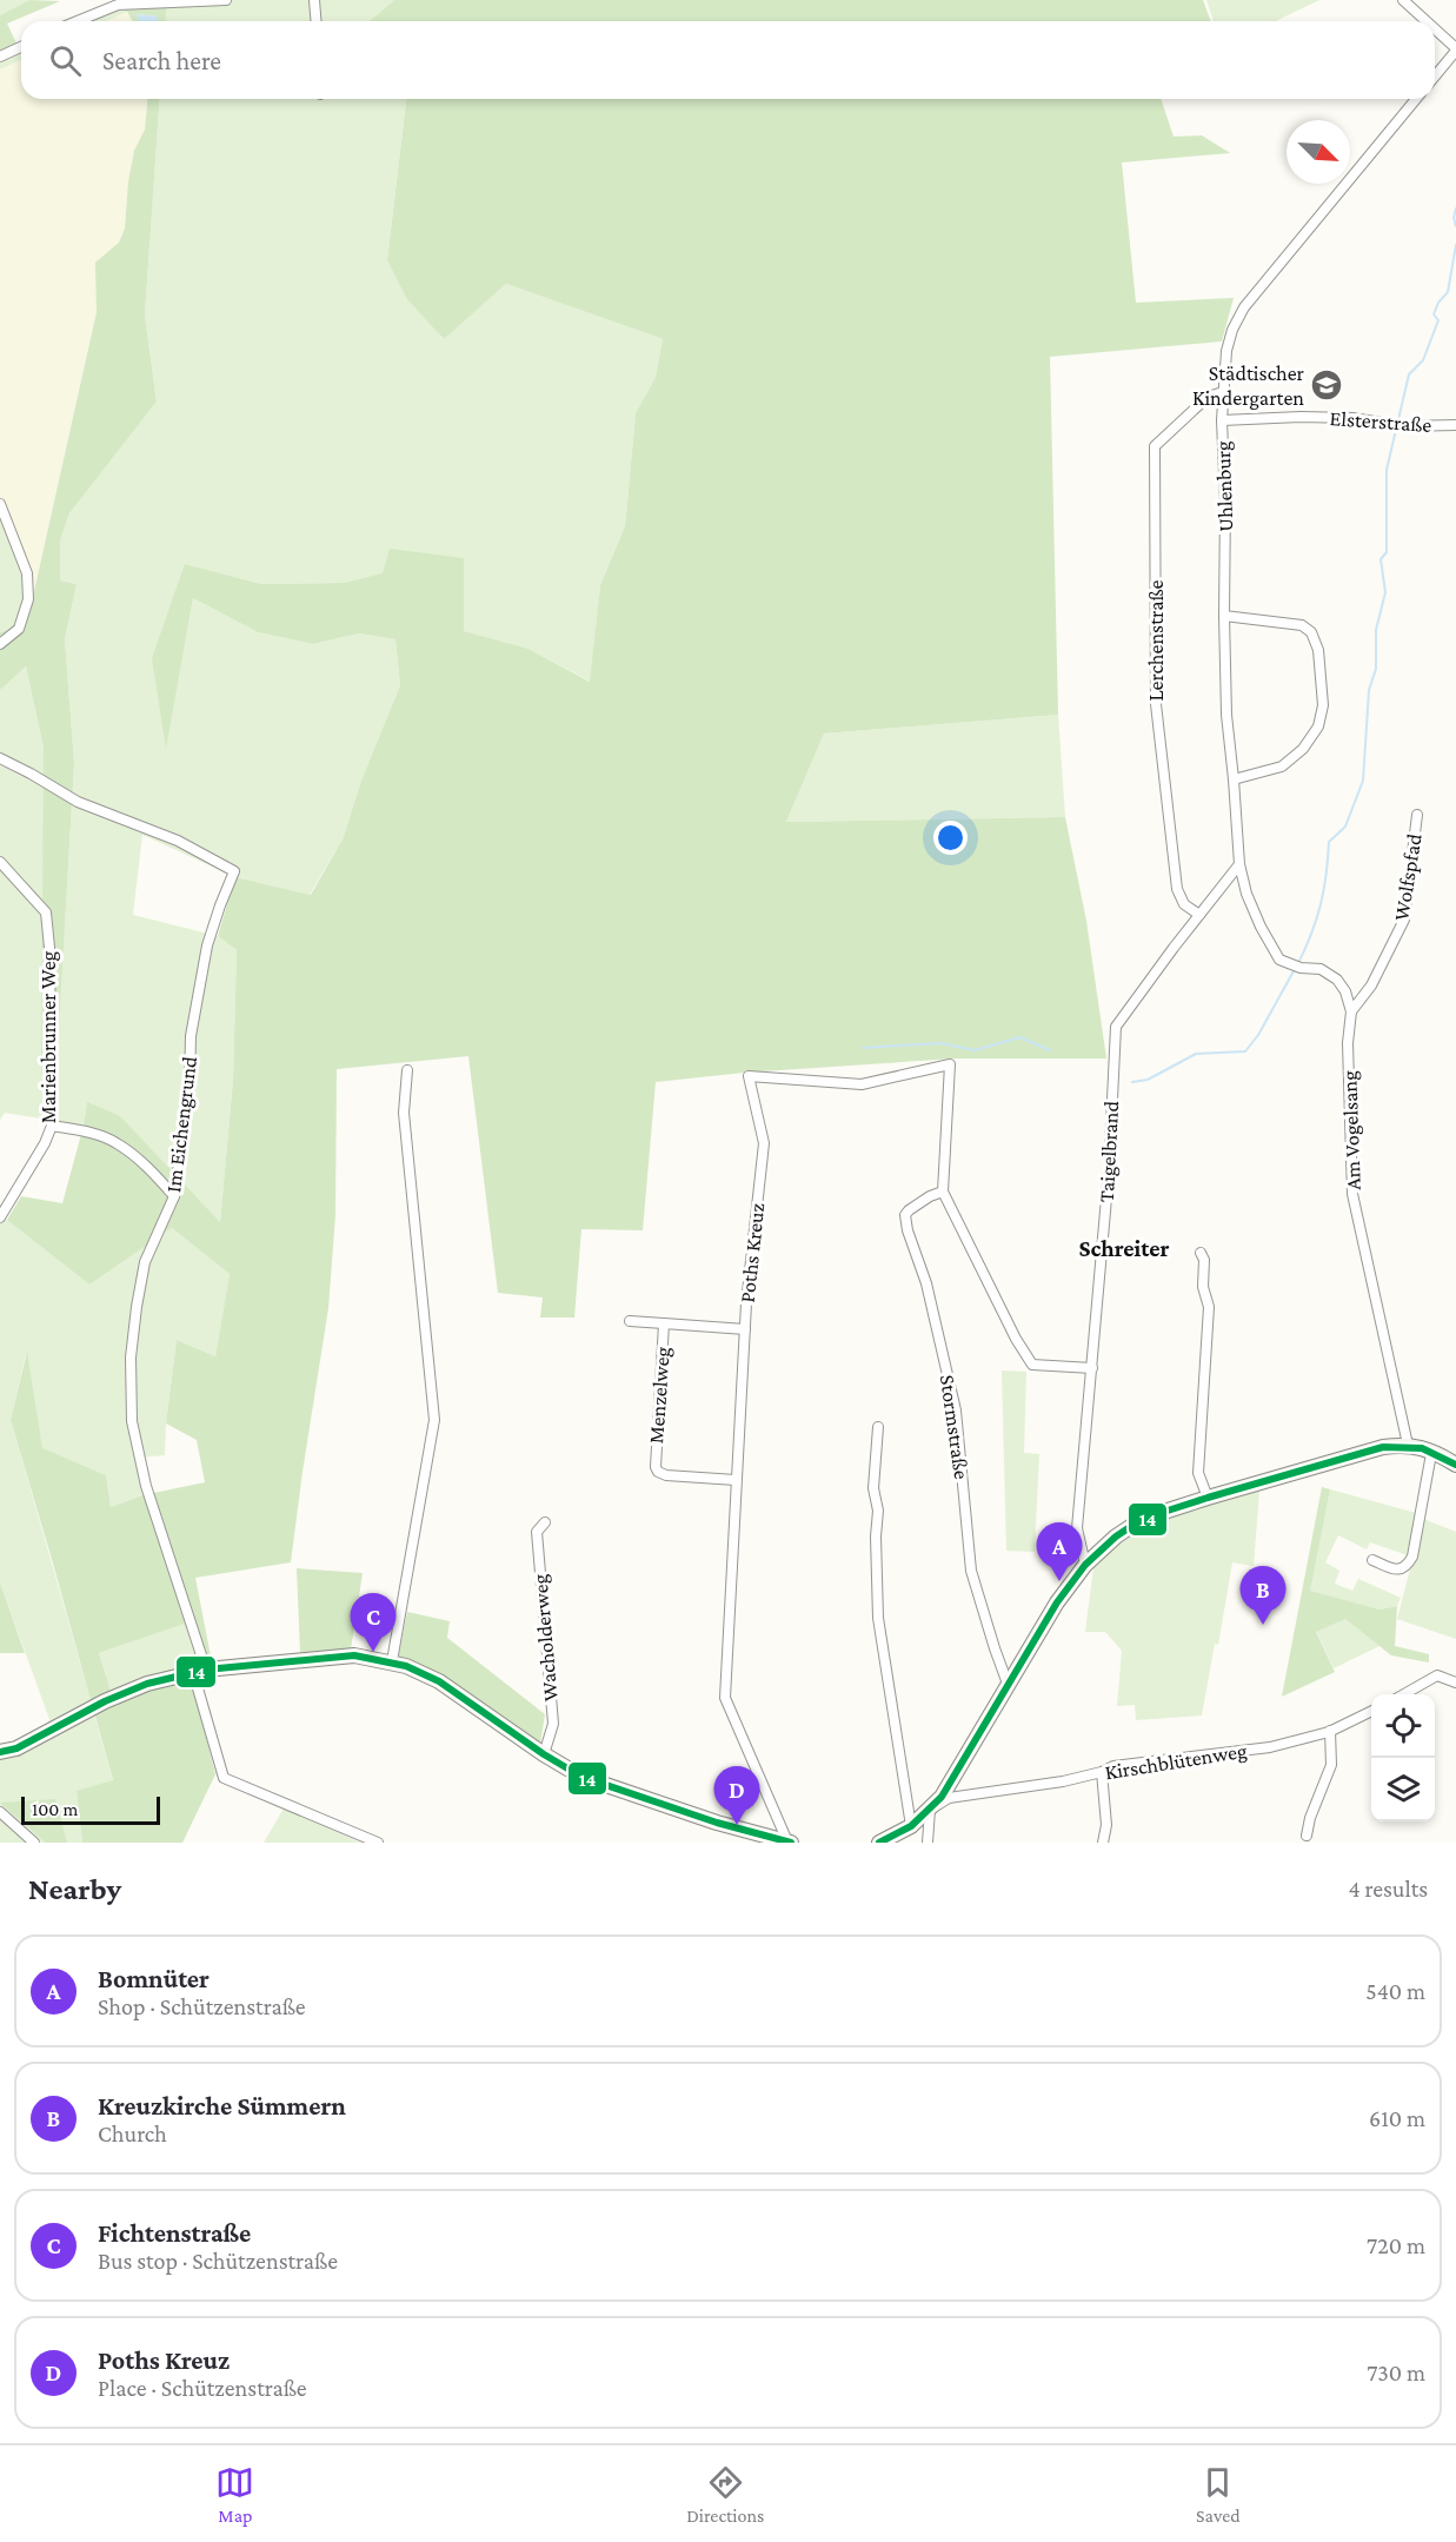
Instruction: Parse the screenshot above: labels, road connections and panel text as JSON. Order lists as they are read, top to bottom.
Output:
{
  "streets": {
    "street": [
      "Elsterstraße",
      "Uhlenburg",
      "Lerchenstraße",
      "Wolfspfad",
      "Marienbrunner Weg",
      "Im Eichengrund",
      "Am Vogelsang",
      "Taigelbrand",
      "Poths Kreuz",
      "Menzelweg",
      "Stormstraße",
      "Wacholderweg",
      "Kirschblütenweg"
    ]
  },
  "crossings": [
    ["Elsterstraße", "Uhlenburg"],
    ["Uhlenburg", "Lerchenstraße"],
    ["Uhlenburg", "Am Vogelsang"],
    ["Uhlenburg", "Taigelbrand"],
    ["Lerchenstraße", "Taigelbrand"],
    ["Wolfspfad", "Am Vogelsang"],
    ["Am Vogelsang", "Taigelbrand"],
    ["Poths Kreuz", "Menzelweg"],
    ["Poths Kreuz", "Stormstraße"]
  ],
  "districts": ["Schreiter"],
  "places": {
    "school or university": ["Städtischer Kindergarten"]
  },
  "lines": ["transit line 14"],
  "scale_bar": "100 m",
  "north": "bottom right",
  "page": {
    "search": "Search here",
    "pins": [
      "A",
      "B",
      "C",
      "D"
    ],
    "scale": "100 m",
    "heading": ["Nearby", "4 results"],
    "list": [
      {
        "mark": "A",
        "name": "Bomnüter",
        "note": "Shop · Schützenstraße",
        "value": "540 m"
      },
      {
        "mark": "B",
        "name": "Kreuzkirche Sümmern",
        "note": "Church",
        "value": "610 m"
      },
      {
        "mark": "C",
        "name": "Fichtenstraße",
        "note": "Bus stop · Schützenstraße",
        "value": "720 m"
      },
      {
        "mark": "D",
        "name": "Poths Kreuz",
        "note": "Place · Schützenstraße",
        "value": "730 m"
      }
    ],
    "nav": ["Map", "Directions", "Saved"]
  }
}
